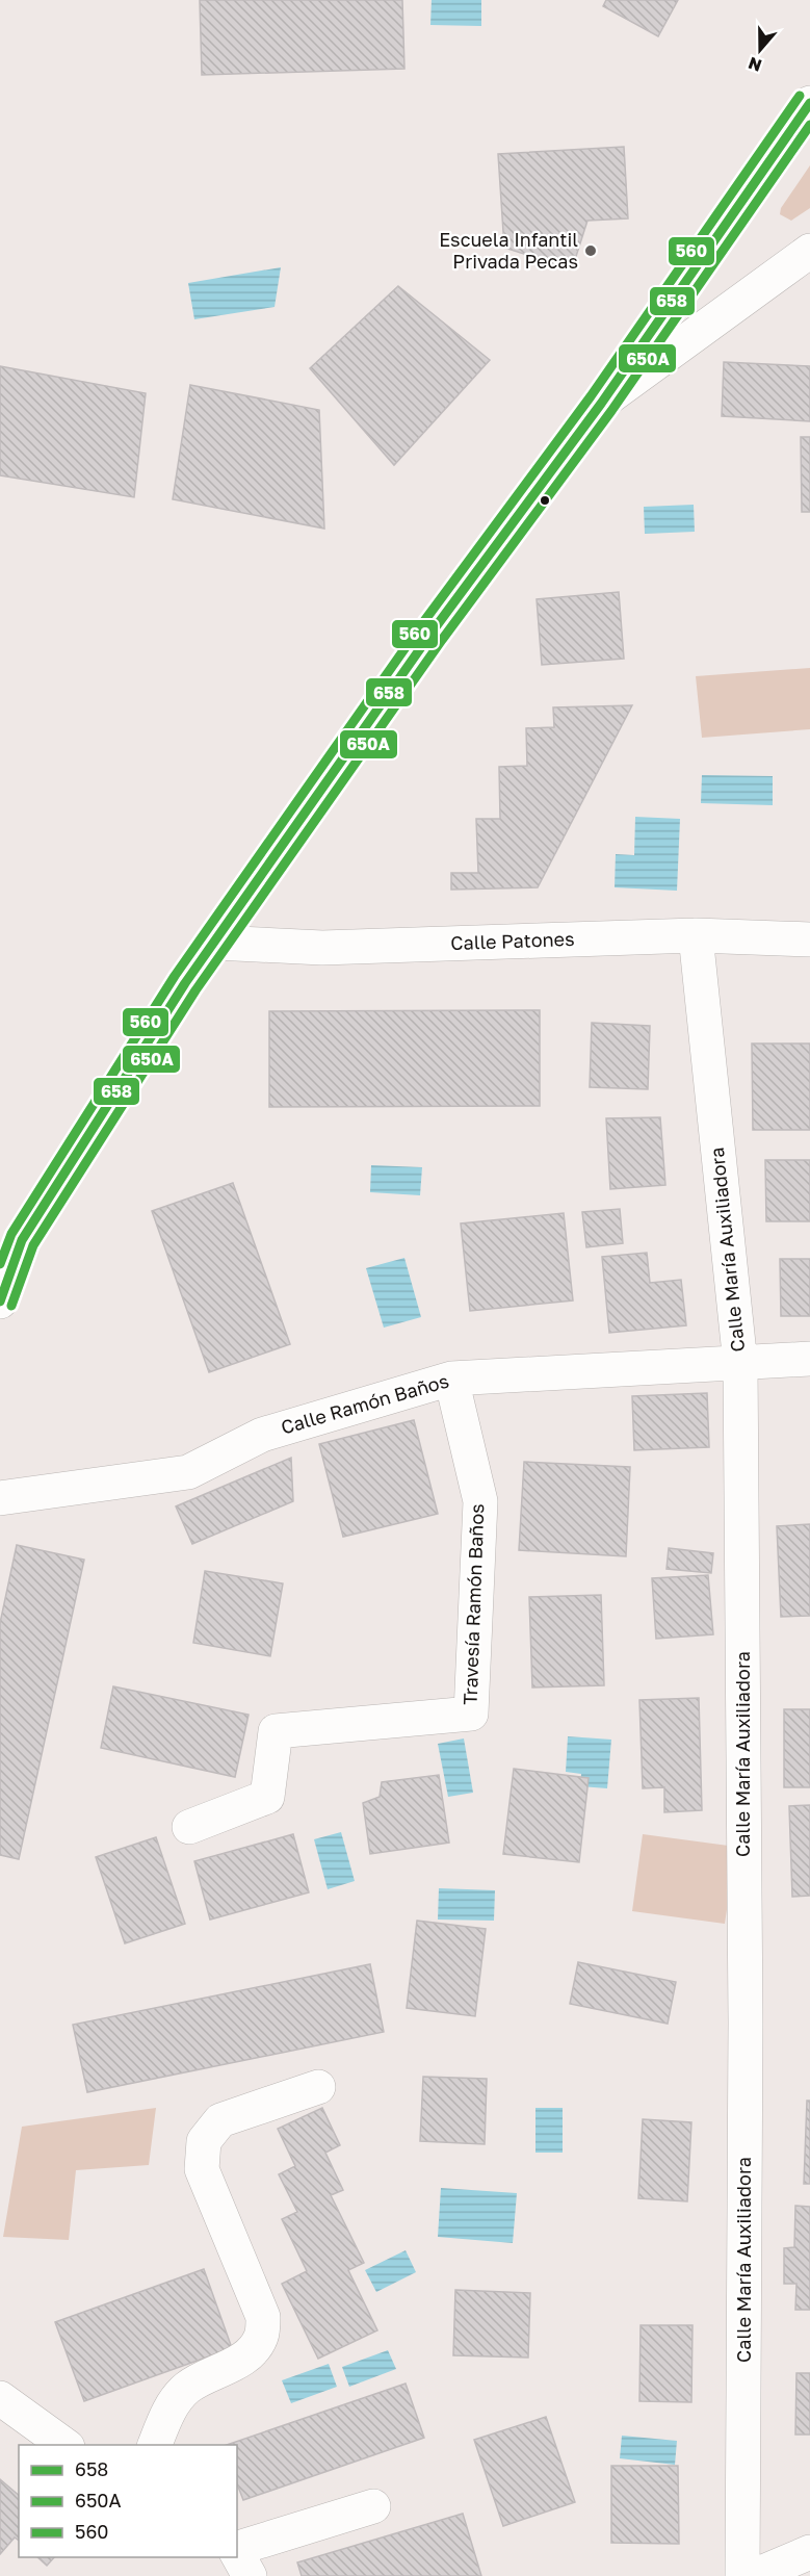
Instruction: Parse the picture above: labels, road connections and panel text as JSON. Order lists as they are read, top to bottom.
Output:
{
  "streets": {
    "street": [
      "Calle Patones",
      "Calle María Auxiliadora",
      "Calle Ramón Baños",
      "Travesía Ramón Baños"
    ]
  },
  "crossings": [
    ["Calle Patones", "Calle María Auxiliadora"],
    ["Calle María Auxiliadora", "Calle Ramón Baños"],
    ["Calle Ramón Baños", "Travesía Ramón Baños"]
  ],
  "places": ["Escuela Infantil Privada Pecas"],
  "lines": ["transit line 560", "transit line 658", "transit line 650A"],
  "legend": ["658", "650A", "560"],
  "north": "bottom"
}
